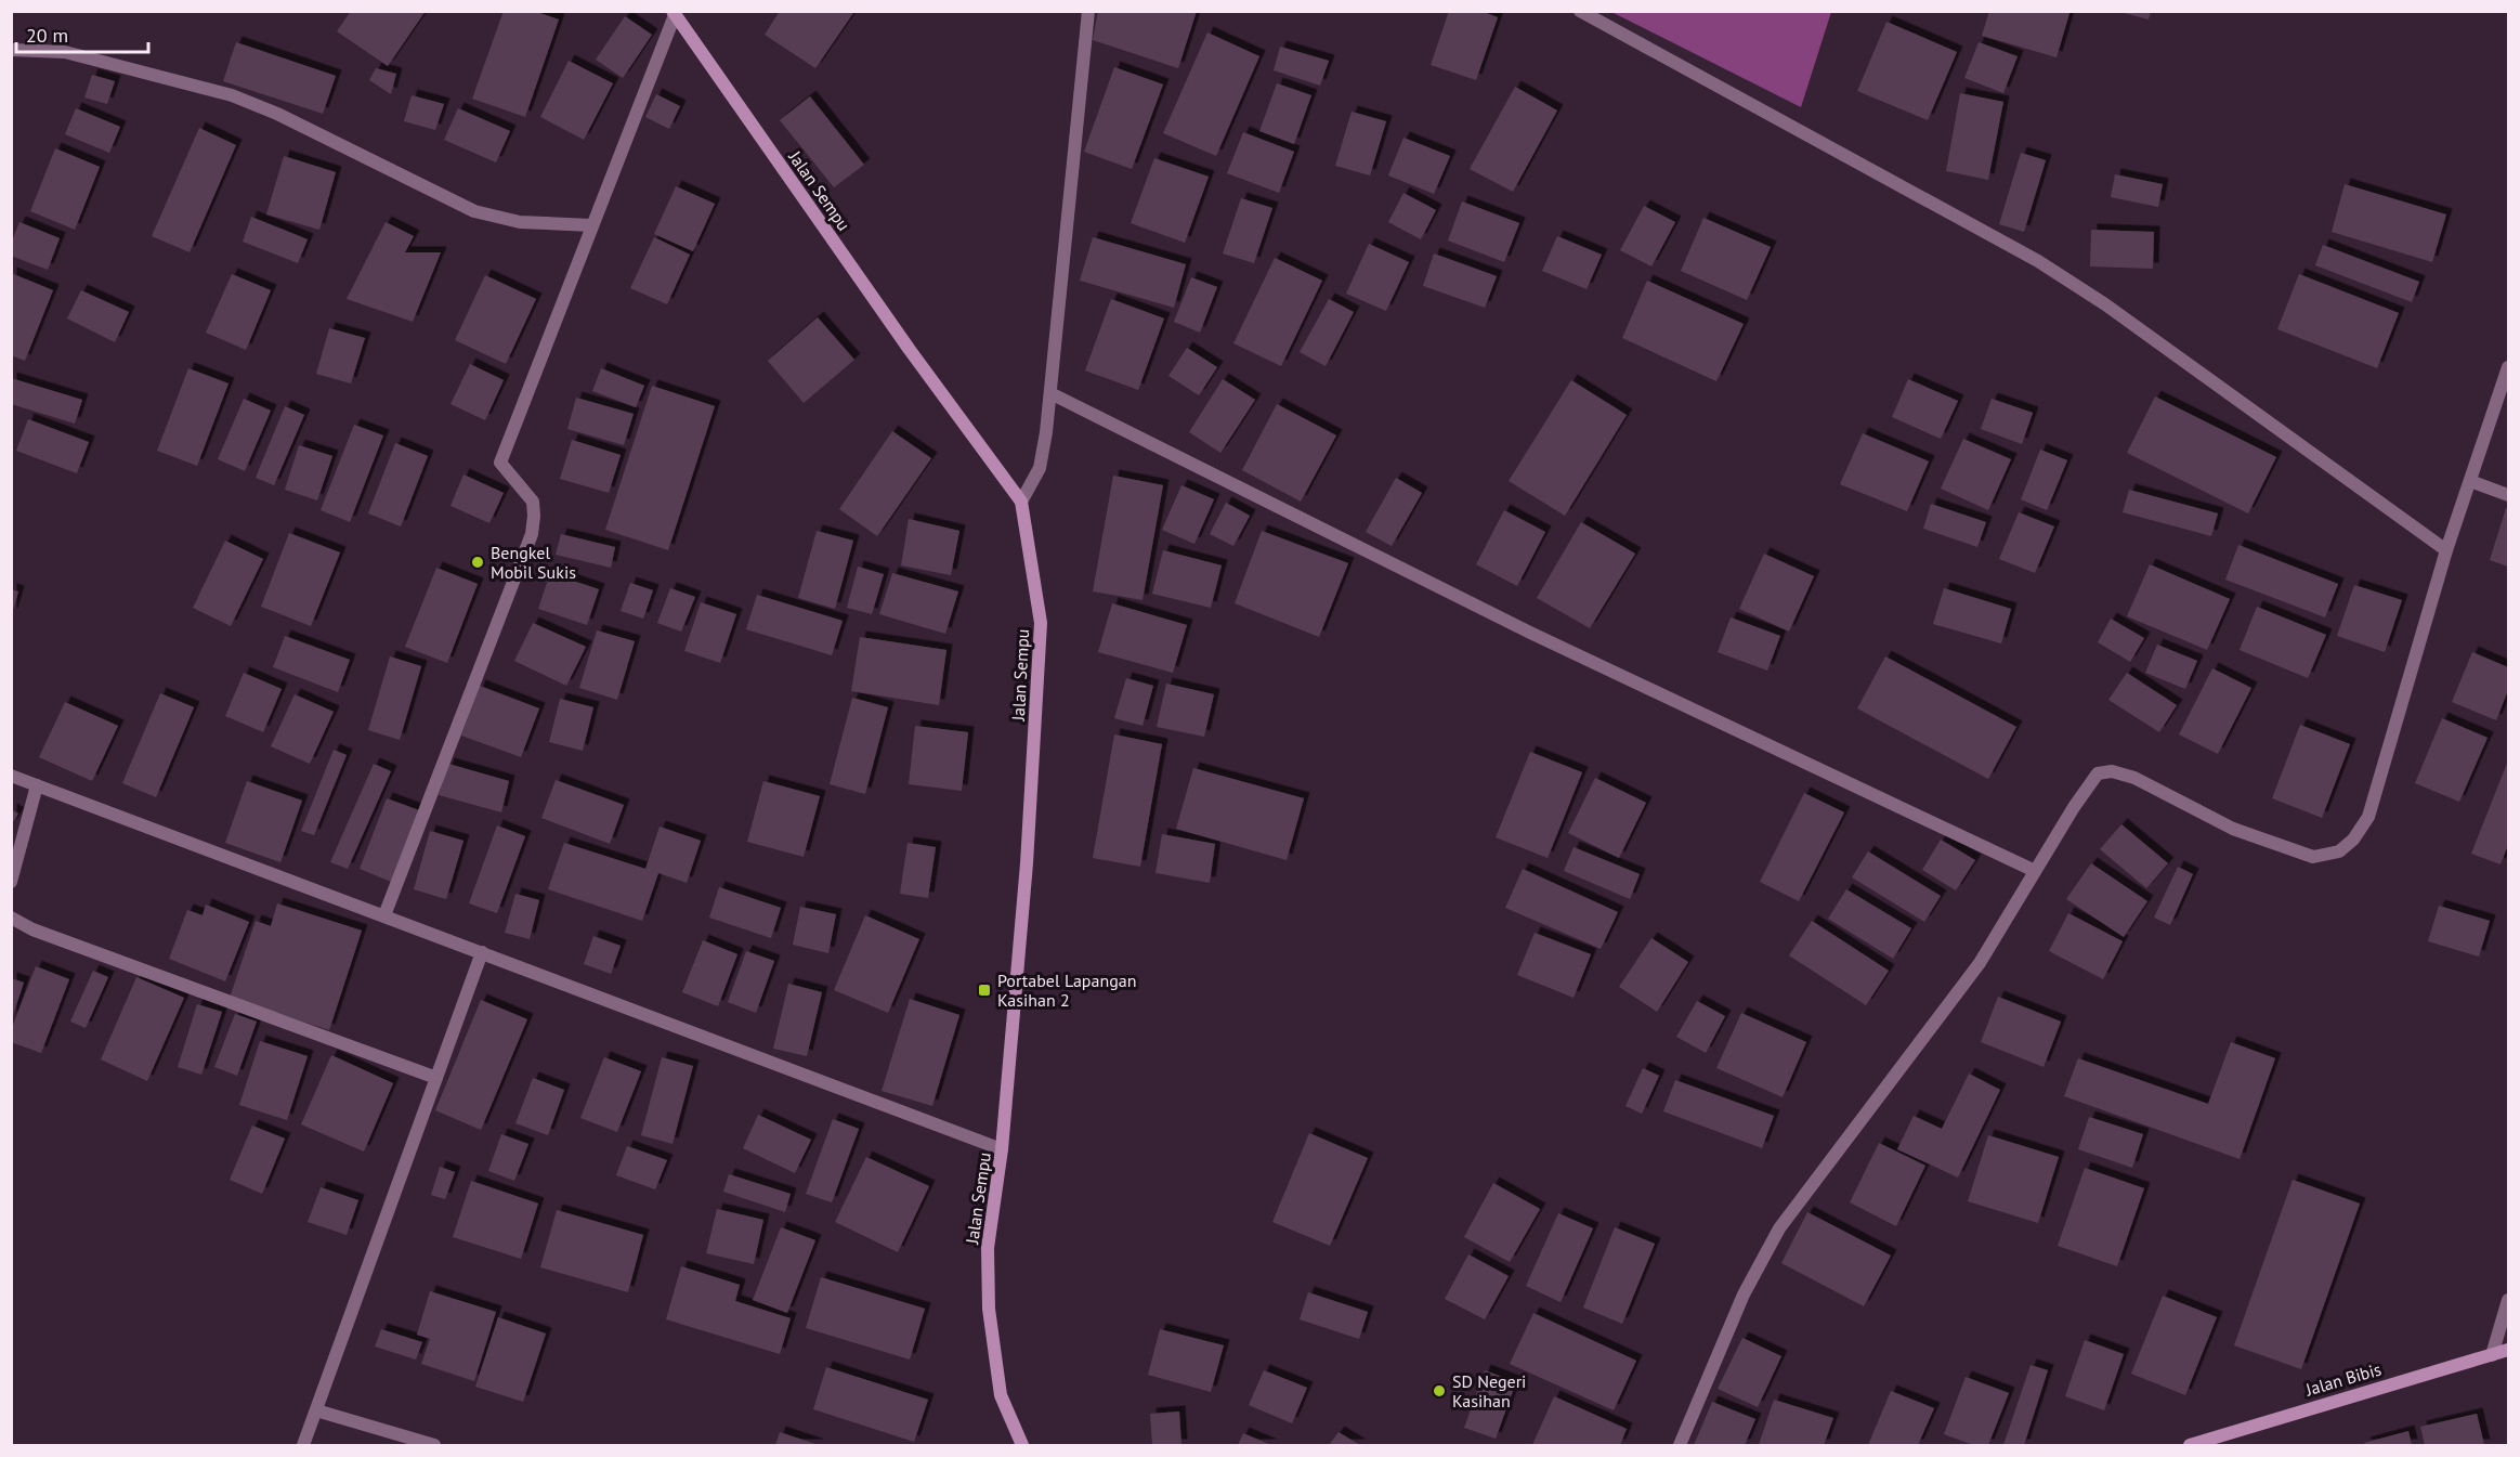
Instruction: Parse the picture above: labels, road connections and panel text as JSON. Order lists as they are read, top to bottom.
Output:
{
  "streets": {
    "main road": ["Jalan Sempu", "Jalan Bibis"]
  },
  "places": {
    "other": ["Bengkel Mobil Sukis", "SD Negeri Kasihan"],
    "transit": ["Portabel Lapangan Kasihan 2"]
  },
  "scale_bar": "20 m"
}
